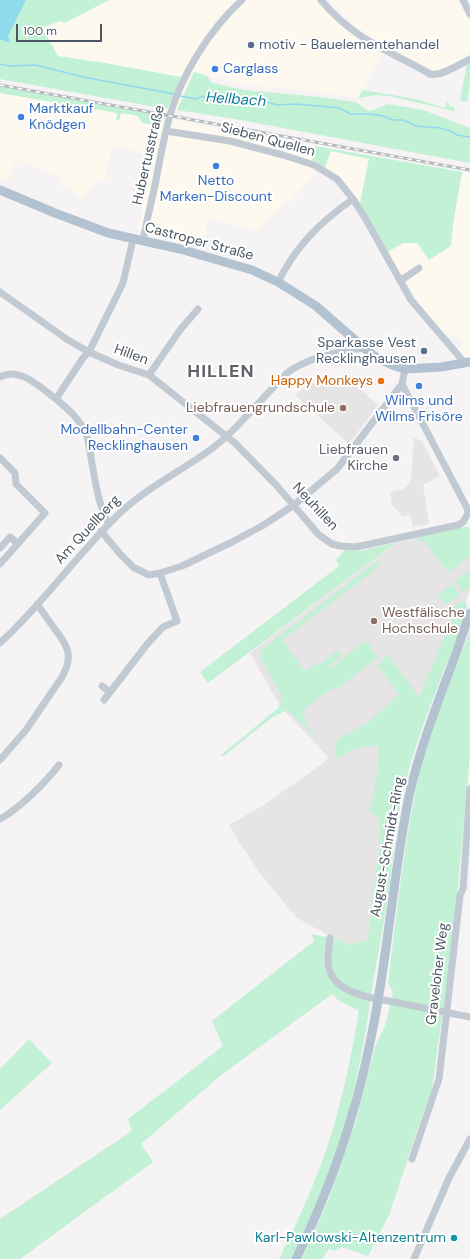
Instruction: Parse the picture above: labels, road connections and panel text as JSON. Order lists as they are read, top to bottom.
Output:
{
  "streets": {
    "main road": ["Castroper Straße", "August-Schmidt-Ring"],
    "street": [
      "Sieben Quellen",
      "Hubertusstraße",
      "Hillen",
      "Neuhillen",
      "Am Quellberg",
      "Graveloher Weg"
    ]
  },
  "crossings": [
    ["Sieben Quellen", "Hubertusstraße"],
    ["Sieben Quellen", "Castroper Straße"],
    ["Hubertusstraße", "Castroper Straße"],
    ["Hillen", "Neuhillen"],
    ["Hillen", "Am Quellberg"],
    ["Neuhillen", "Am Quellberg"]
  ],
  "districts": ["HILLEN"],
  "water": ["Hellbach"],
  "places": [
    "motiv - Bauelementehandel",
    "Carglass",
    "Marktkauf Knödgen",
    "Netto Marken-Discount",
    "Sparkasse Vest Recklinghausen",
    "Happy Monkeys",
    "Wilms und Wilms Frisöre",
    "Liebfrauengrundschule",
    "Modellbahn-Center Recklinghausen",
    "Liebfrauen Kirche",
    "Westfälische Hochschule",
    "Karl-Pawlowski-Altenzentrum"
  ],
  "scale_bar": "100 m"
}
